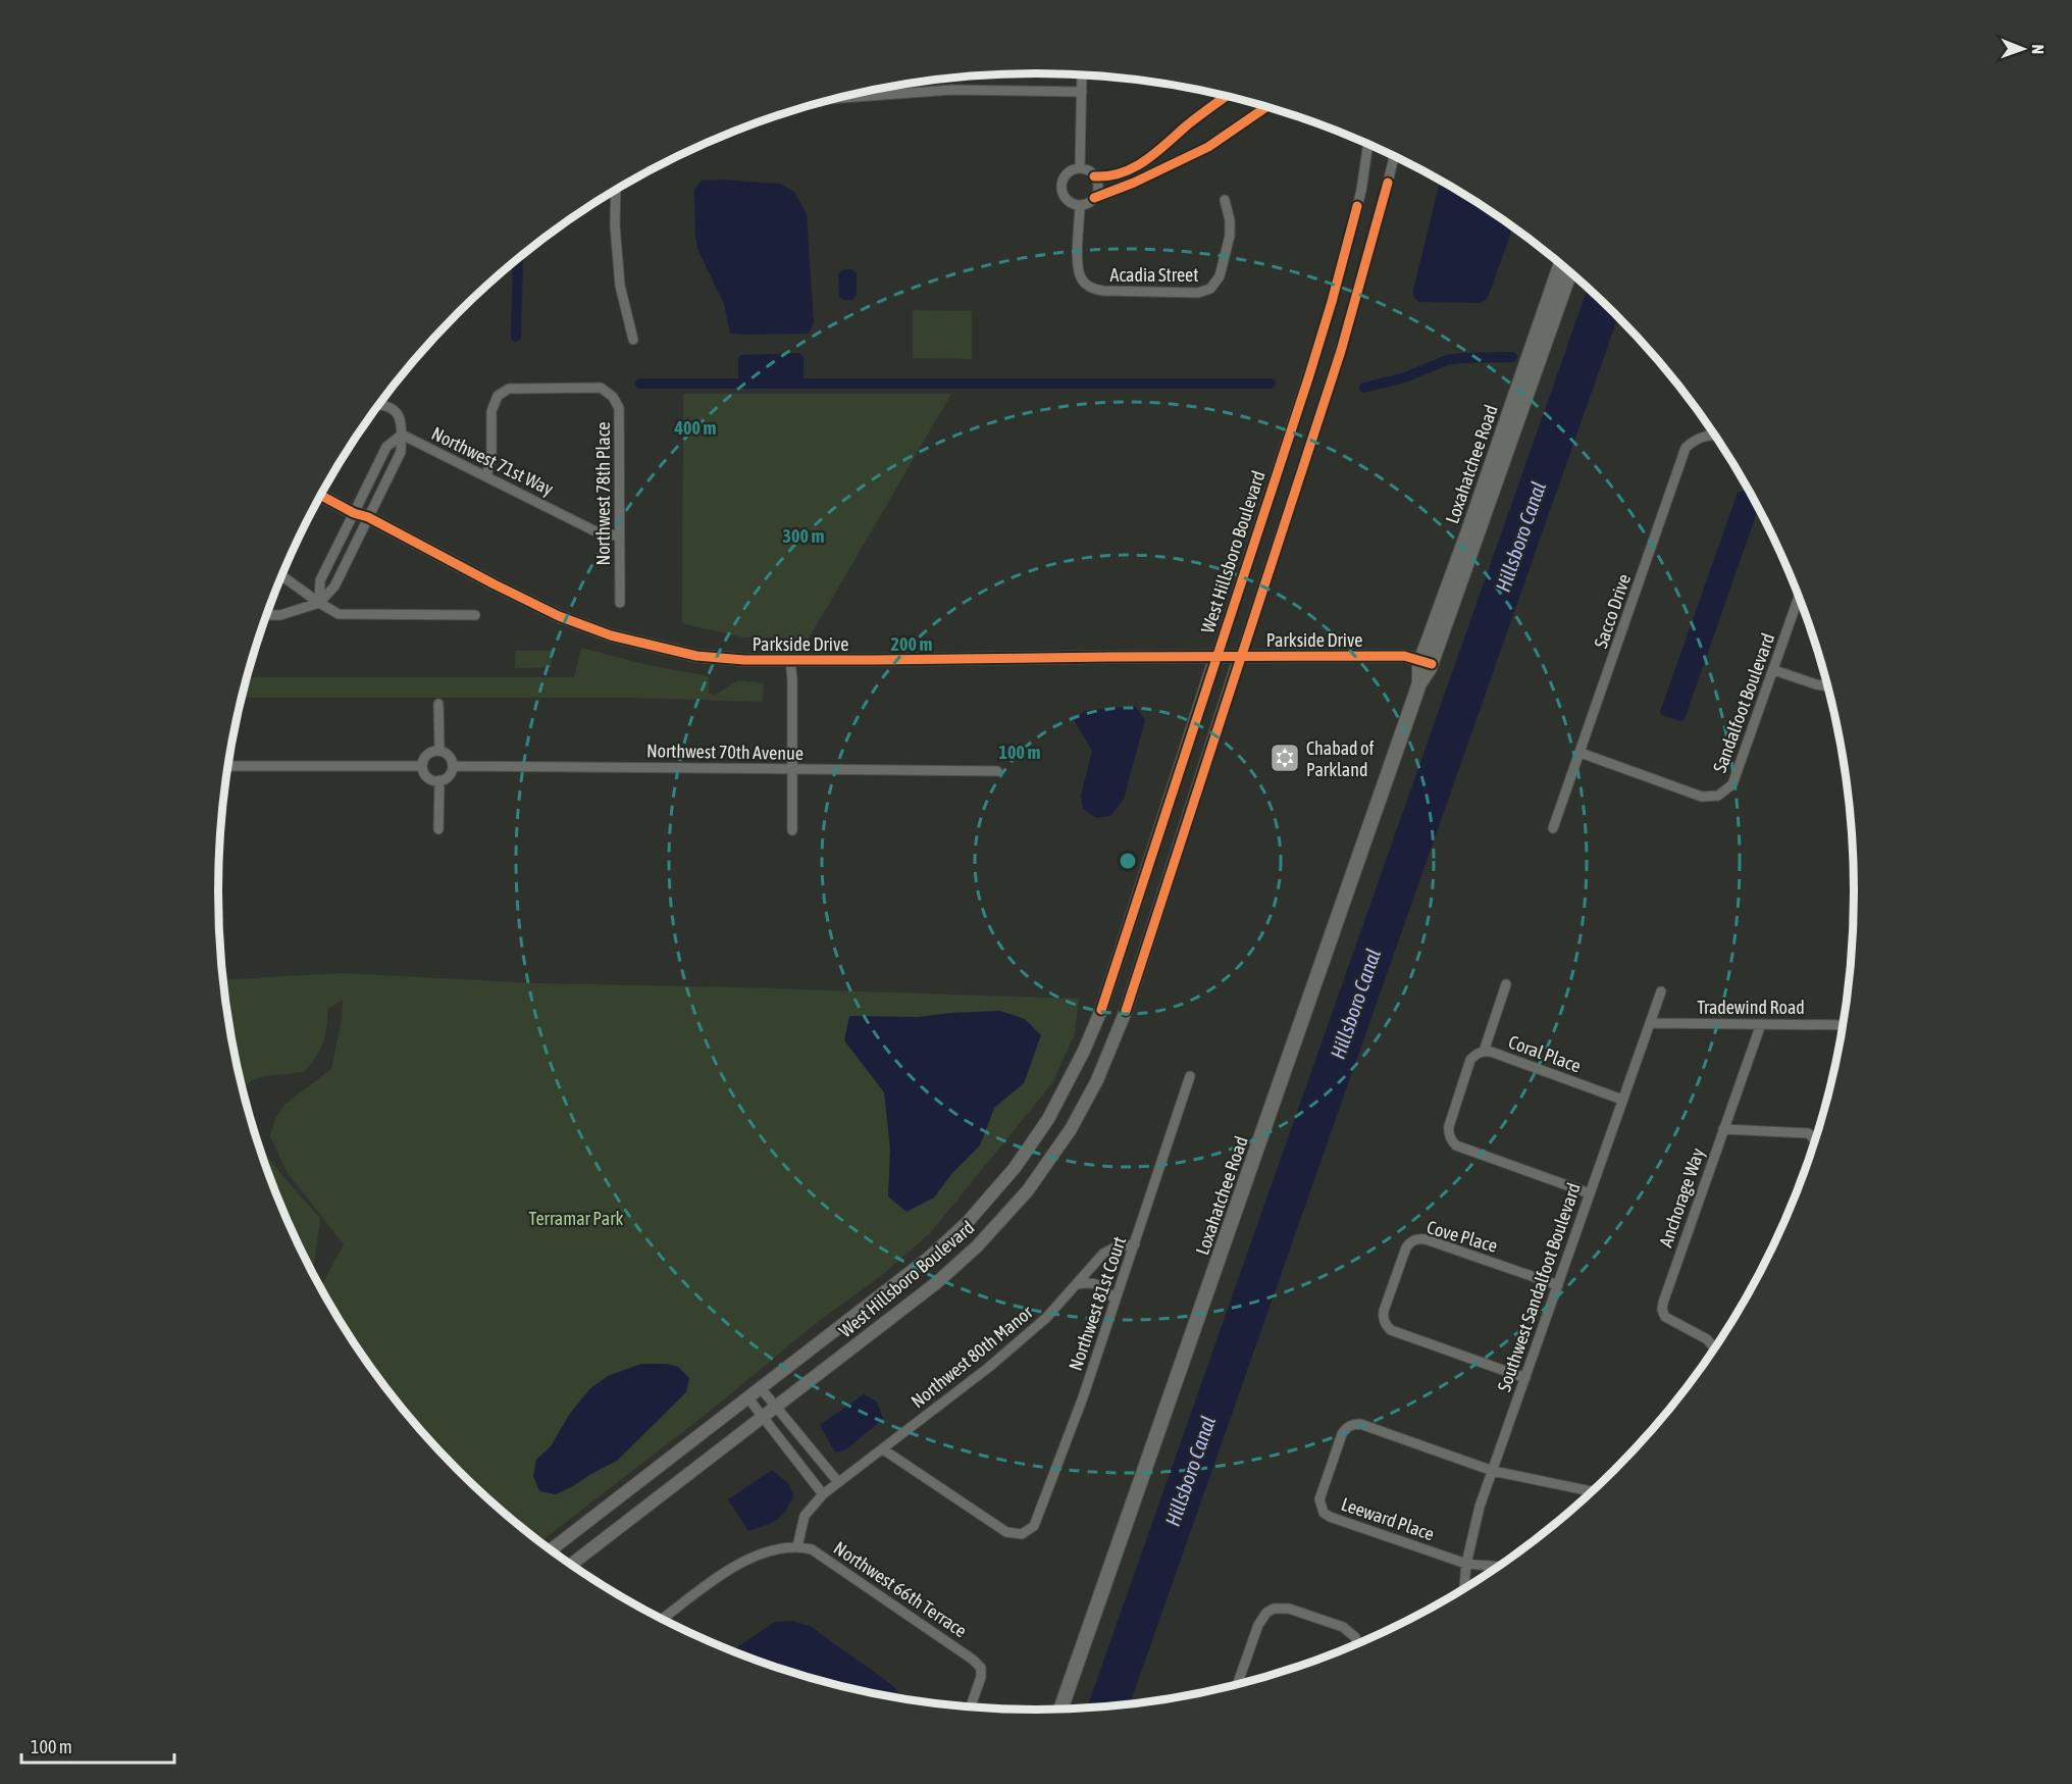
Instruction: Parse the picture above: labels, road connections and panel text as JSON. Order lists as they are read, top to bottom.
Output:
{
  "streets": {
    "main road": ["Loxahatchee Road"],
    "street": [
      "Acadia Street",
      "Northwest 71st Way",
      "Northwest 78th Place",
      "West Hillsboro Boulevard",
      "Sacco Drive",
      "Parkside Drive",
      "Sandalfoot Boulevard",
      "Northwest 70th Avenue",
      "Tradewind Road",
      "Coral Place",
      "Anchorage Way",
      "Cove Place",
      "Southwest Sandalfoot Boulevard",
      "Northwest 81st Court",
      "Northwest 80th Manor",
      "Leeward Place",
      "Northwest 66th Terrace"
    ]
  },
  "crossings": [
    ["Northwest 71st Way", "Northwest 78th Place"],
    ["Loxahatchee Road", "Parkside Drive"],
    ["West Hillsboro Boulevard", "Parkside Drive"],
    ["Sacco Drive", "Sandalfoot Boulevard"],
    ["Tradewind Road", "Anchorage Way"],
    ["Tradewind Road", "Southwest Sandalfoot Boulevard"],
    ["Coral Place", "Southwest Sandalfoot Boulevard"],
    ["Cove Place", "Southwest Sandalfoot Boulevard"],
    ["Southwest Sandalfoot Boulevard", "Leeward Place"],
    ["Northwest 81st Court", "Northwest 80th Manor"],
    ["Northwest 80th Manor", "Northwest 66th Terrace"]
  ],
  "water": ["Hillsboro Canal"],
  "parks": ["Terramar Park"],
  "places": {
    "synagogue": ["Chabad of Parkland"]
  },
  "scale_bar": "100 m",
  "north": "right",
  "rings": [
    "400 m",
    "300 m",
    "200 m",
    "100 m"
  ]
}
